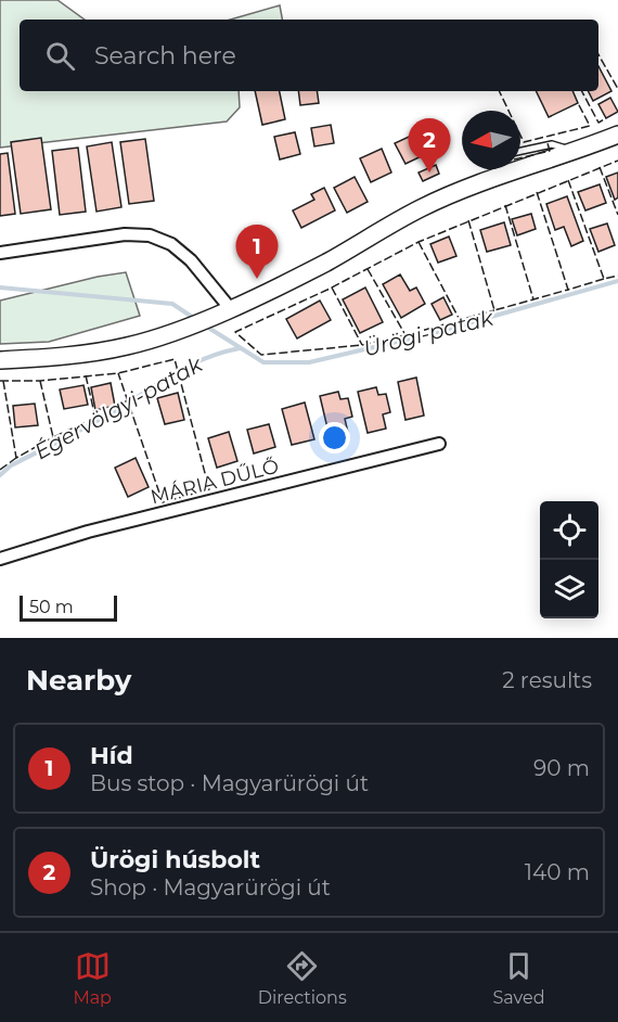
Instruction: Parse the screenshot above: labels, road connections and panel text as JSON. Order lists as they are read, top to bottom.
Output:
{
  "streets": {
    "street": ["MÁRIA DŰLŐ"]
  },
  "water": ["Ürögi-patak", "Égervölgyi-patak"],
  "scale_bar": "50 m",
  "north": "left",
  "page": {
    "search": "Search here",
    "pins": ["2", "1"],
    "scale": "50 m",
    "heading": ["Nearby", "2 results"],
    "list": [
      {
        "mark": "1",
        "name": "Híd",
        "note": "Bus stop · Magyarürögi út",
        "value": "90 m"
      },
      {
        "mark": "2",
        "name": "Ürögi húsbolt",
        "note": "Shop · Magyarürögi út",
        "value": "140 m"
      }
    ],
    "nav": ["Map", "Directions", "Saved"]
  }
}
